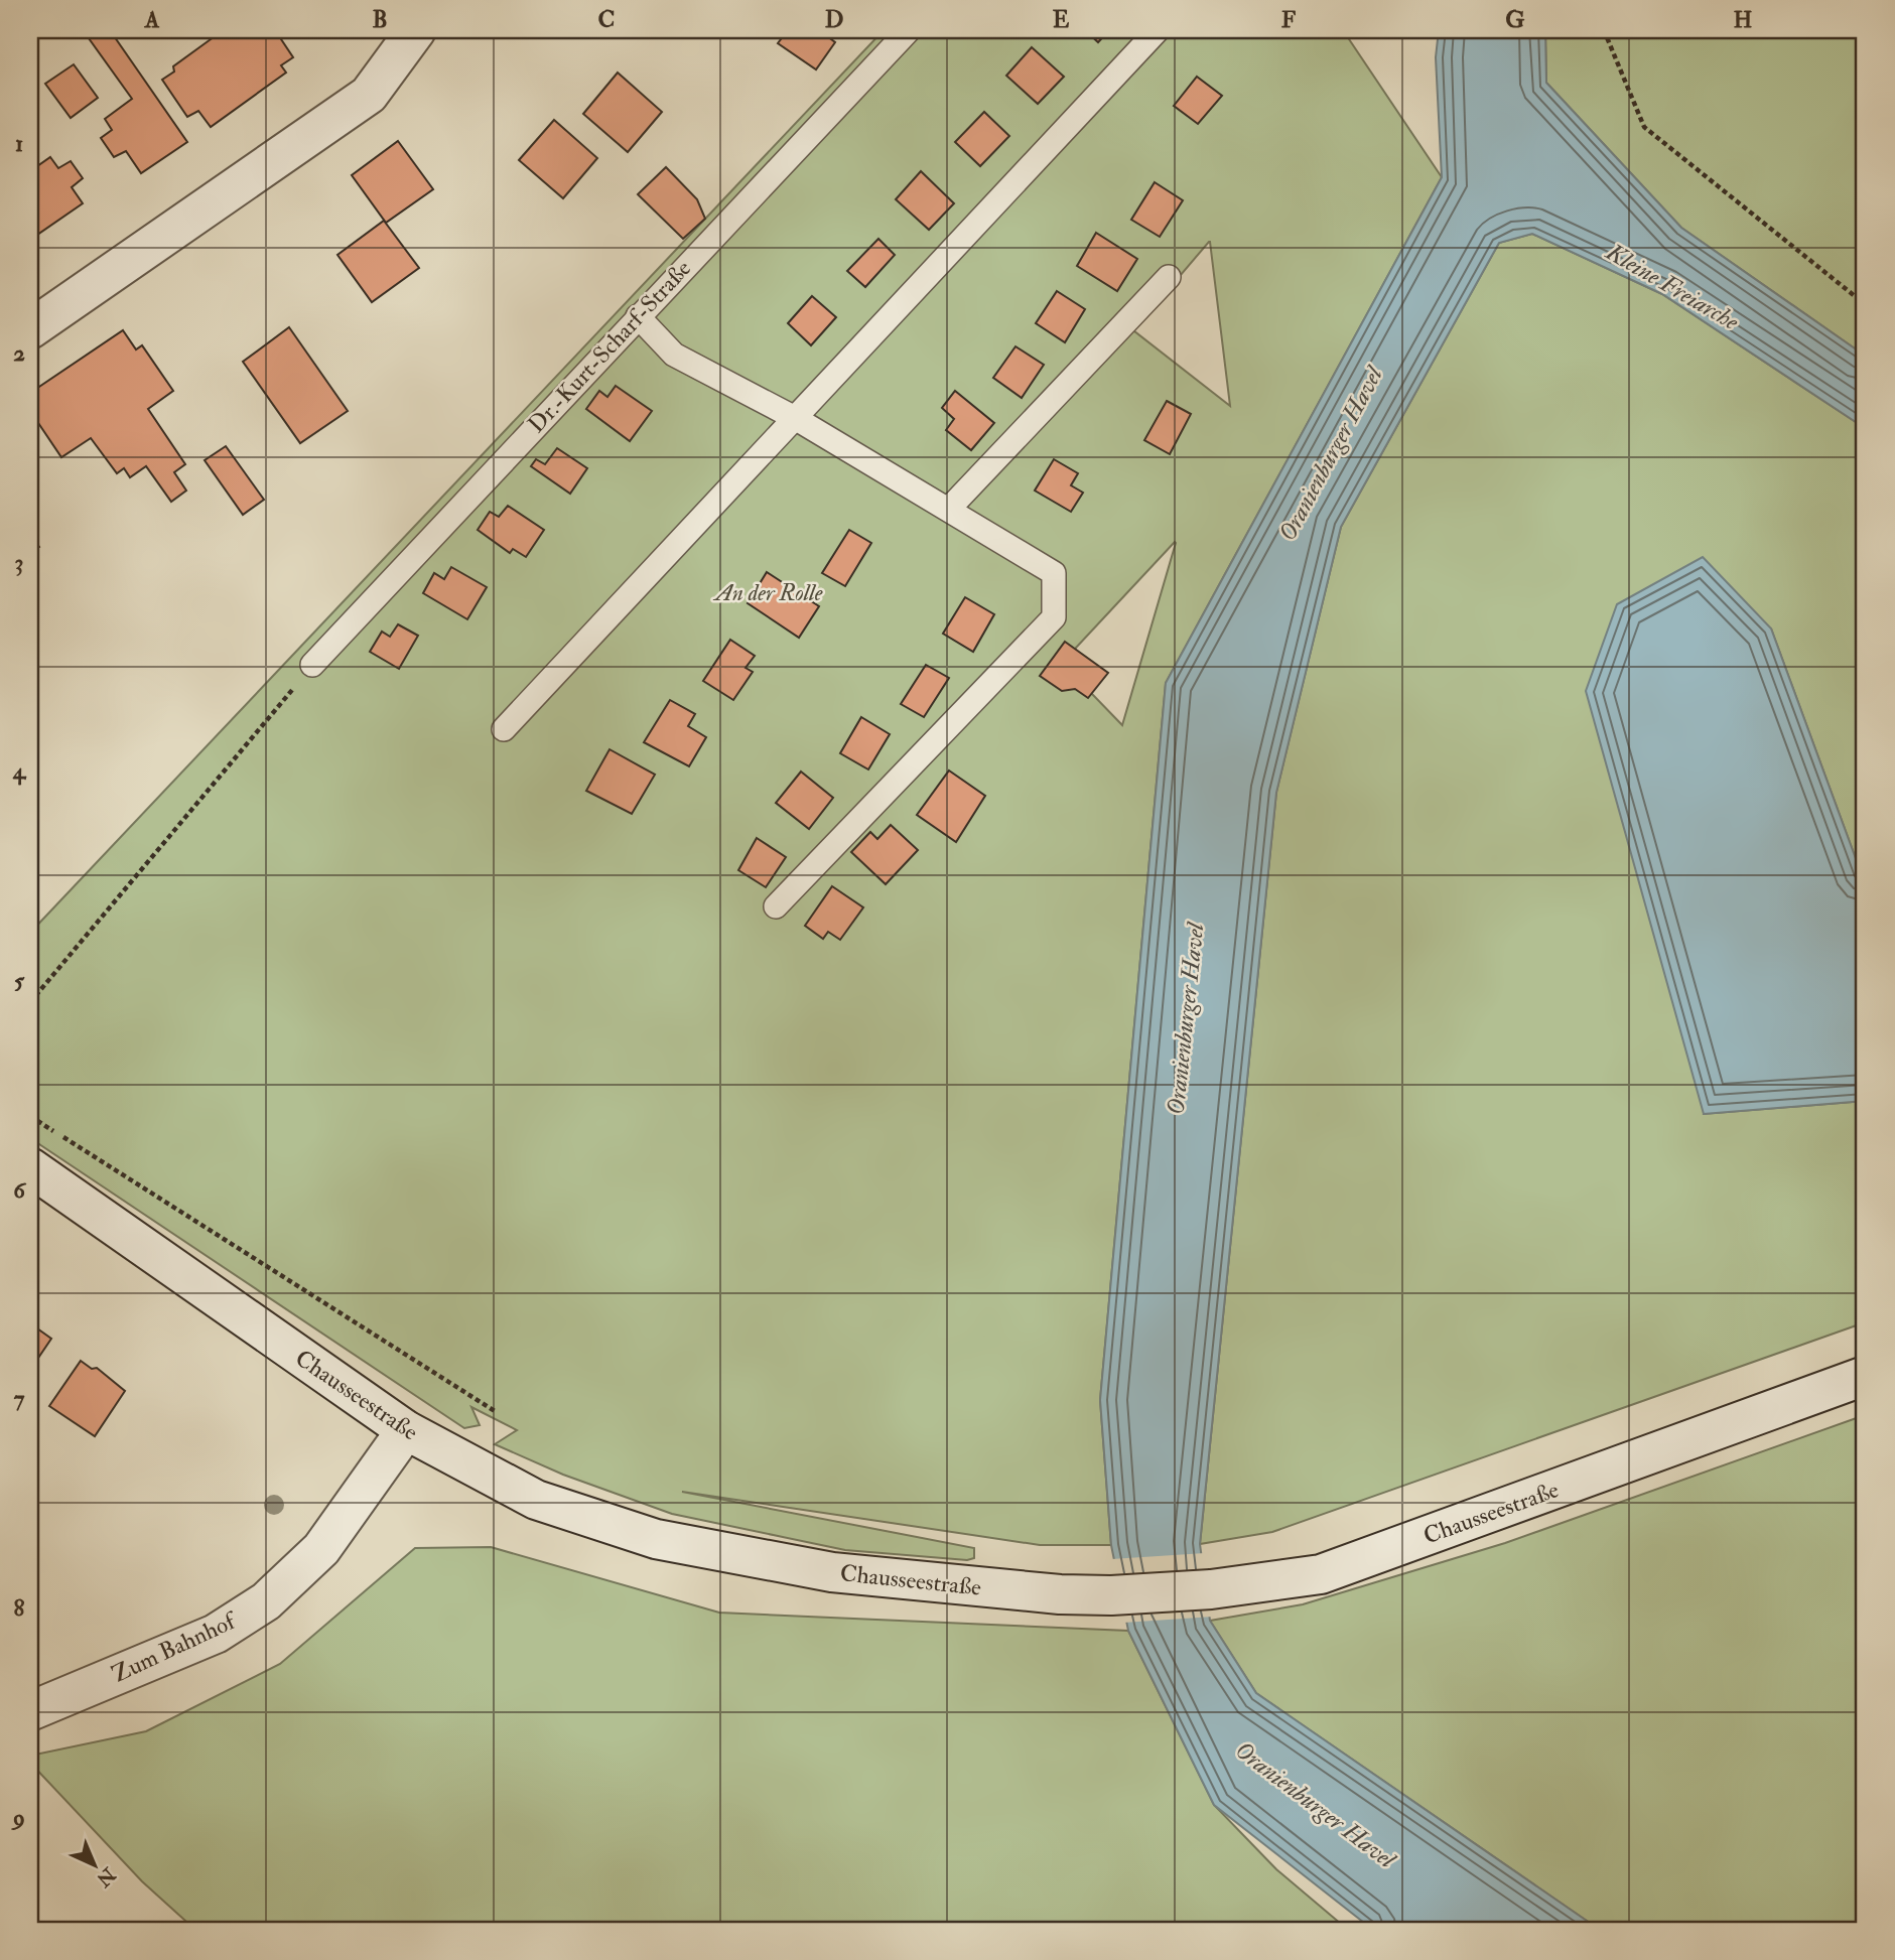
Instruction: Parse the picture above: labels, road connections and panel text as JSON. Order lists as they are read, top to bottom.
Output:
{
  "streets": {
    "main road": ["Chausseestraße", "Zum Bahnhof"],
    "lane": ["Dr.-Kurt-Scharf-Straße"]
  },
  "crossings": [
    ["Chausseestraße", "Zum Bahnhof"]
  ],
  "water": ["Kleine Freiarche", "Oranienburger Havel"],
  "parks": ["An der Rolle"],
  "north": "bottom right",
  "grid": {
    "columns": [
      "A",
      "B",
      "C",
      "D",
      "E",
      "F",
      "G",
      "H"
    ],
    "rows": [
      "1",
      "2",
      "3",
      "4",
      "5",
      "6",
      "7",
      "8",
      "9"
    ]
  }
}
